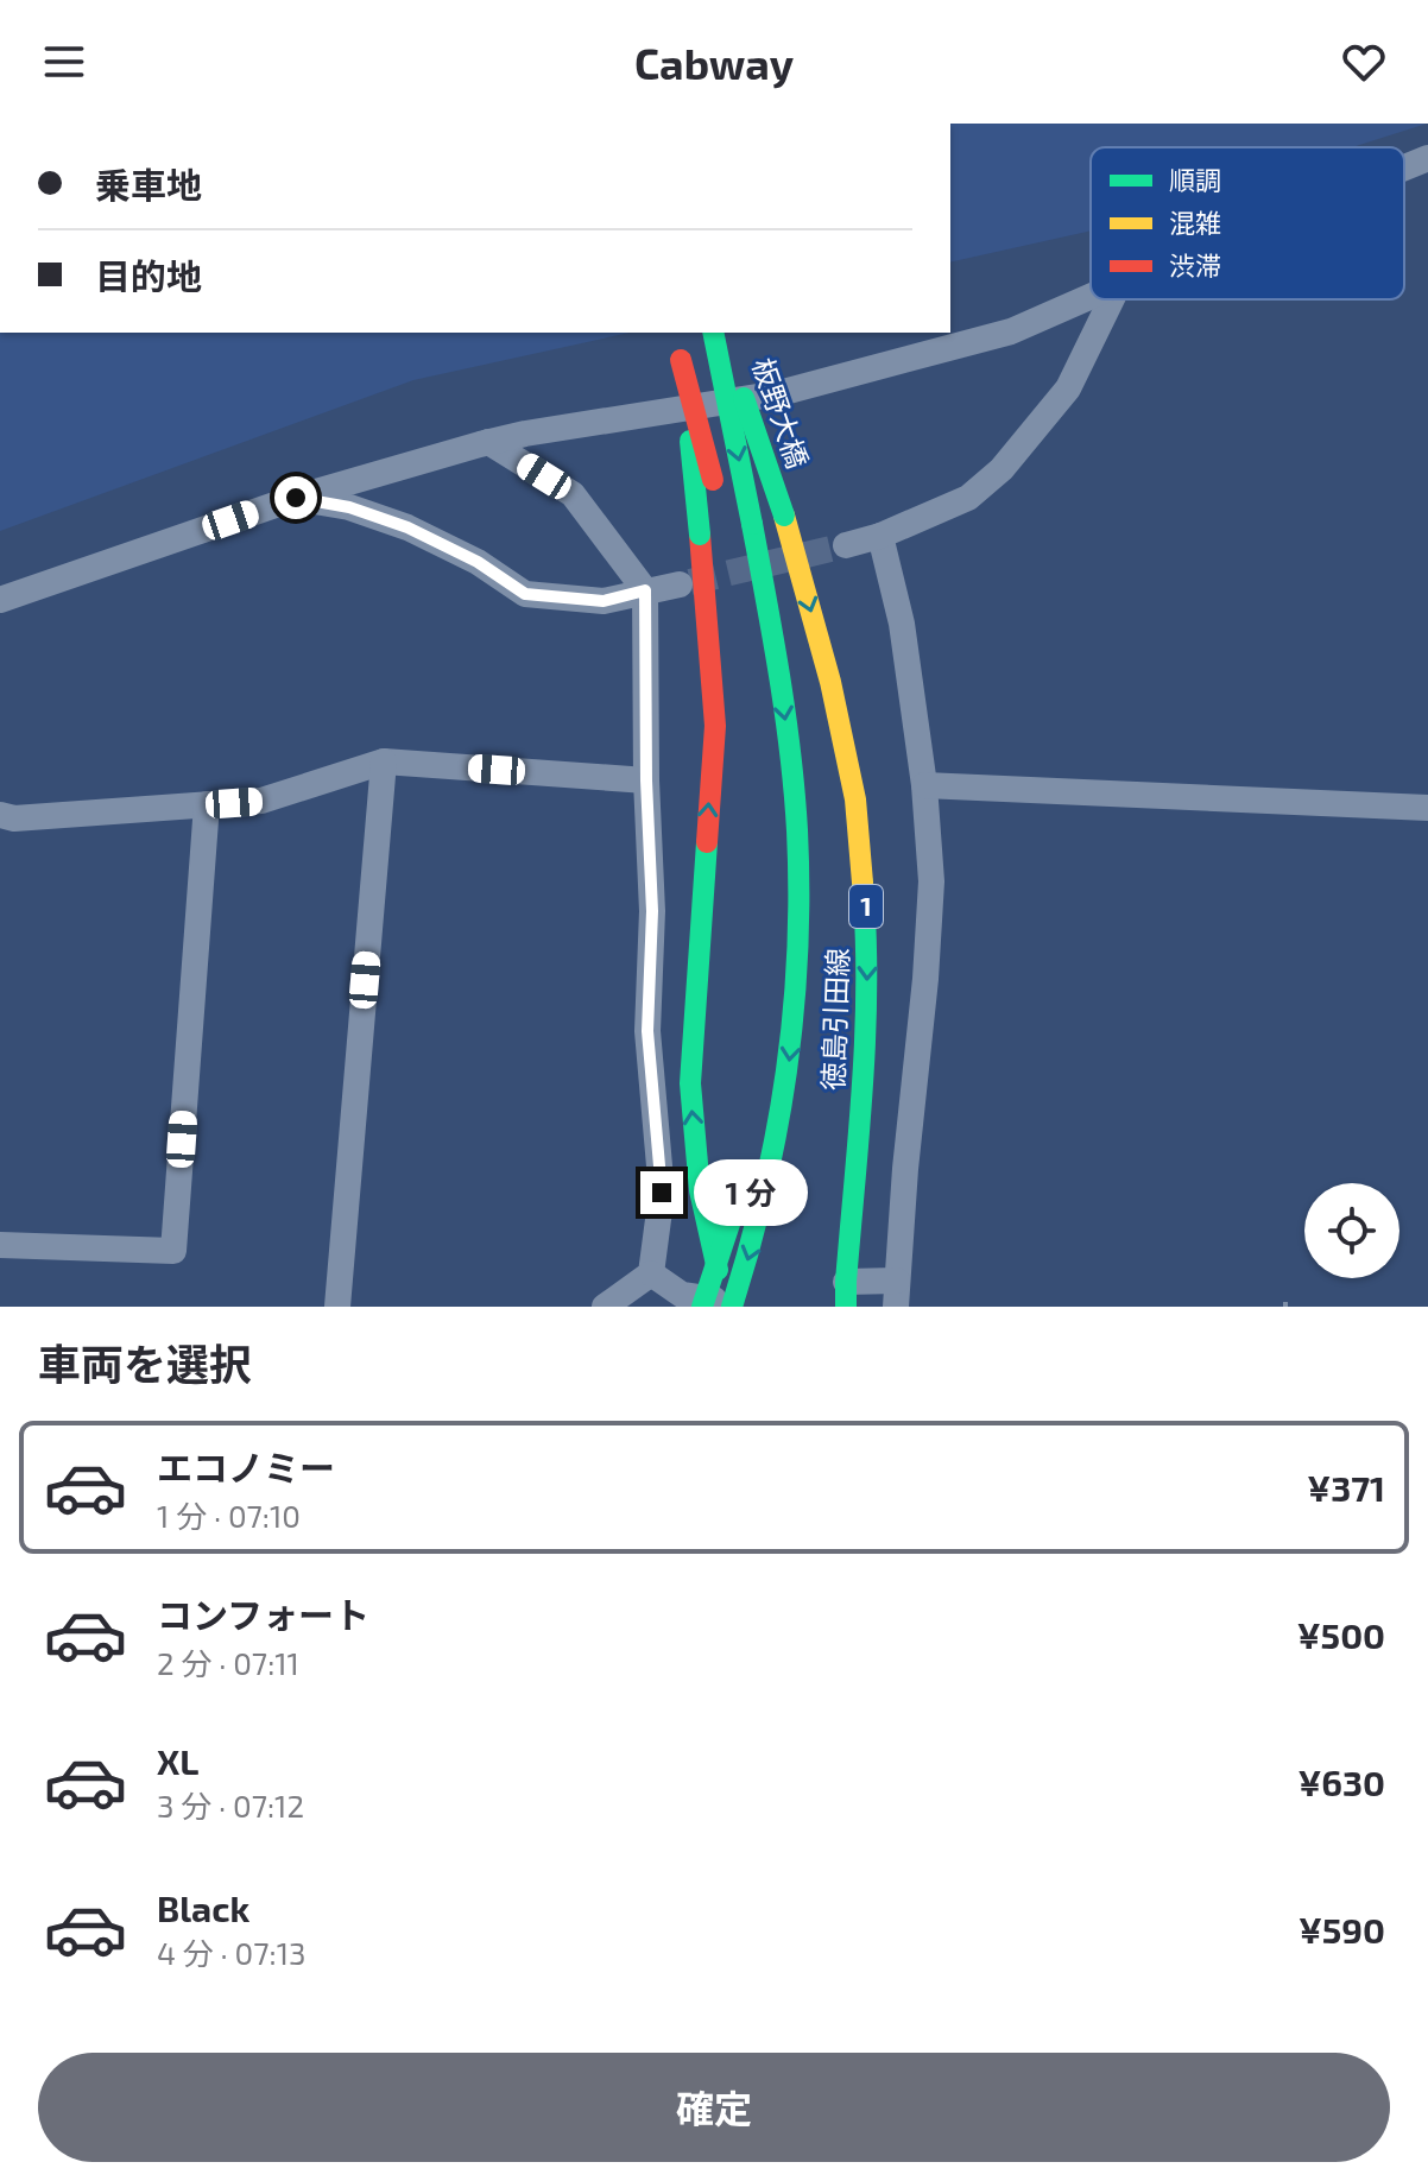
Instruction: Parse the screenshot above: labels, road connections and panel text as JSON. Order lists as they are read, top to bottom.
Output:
{
  "streets": {
    "main road": ["板野大橋", "1", "徳島引田線"]
  },
  "crossings": [
    ["板野大橋", "徳島引田線"]
  ],
  "legend": ["順調", "混雑", "渋滞"],
  "page": {
    "header": "Cabway",
    "banner": ["乗車地", "目的地"],
    "bubble": "1 分",
    "heading": "車両を選択",
    "list": [
      {
        "name": "エコノミー",
        "note": "1 分 · 07:10",
        "value": "¥371"
      },
      {
        "name": "コンフォート",
        "note": "2 分 · 07:11",
        "value": "¥500"
      },
      {
        "name": "XL",
        "note": "3 分 · 07:12",
        "value": "¥630"
      },
      {
        "name": "Black",
        "note": "4 分 · 07:13",
        "value": "¥590"
      }
    ],
    "buttons": "確定"
  }
}
